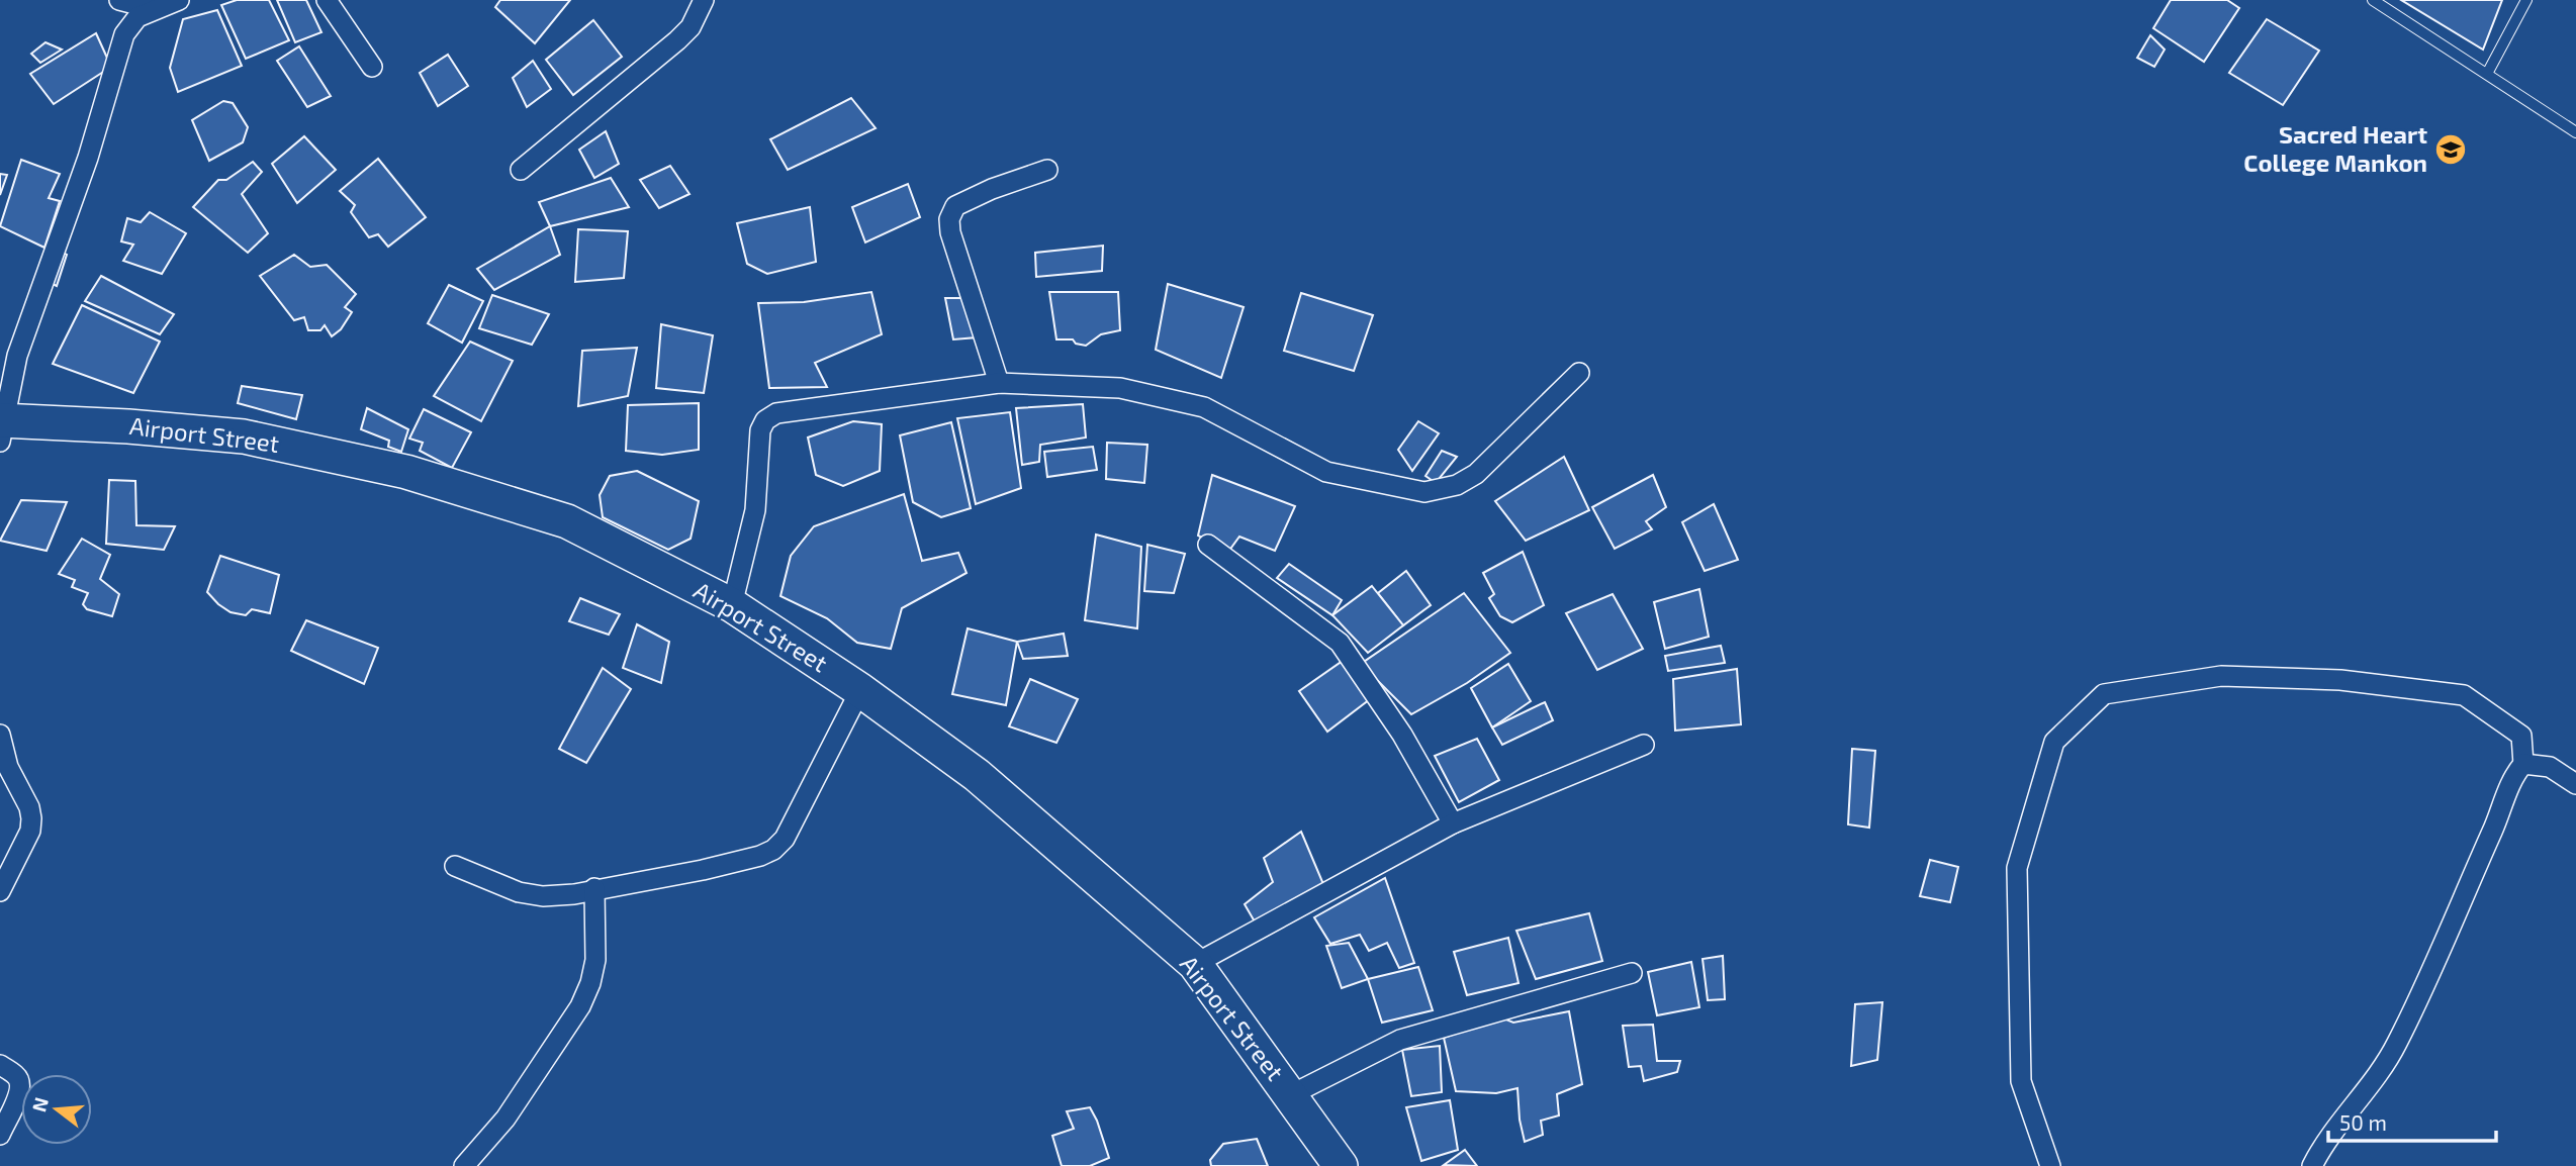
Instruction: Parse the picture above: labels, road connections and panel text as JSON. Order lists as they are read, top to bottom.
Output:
{
  "streets": {
    "highway": ["Airport Street"]
  },
  "places": {
    "school or university": ["Sacred Heart College Mankon"]
  },
  "scale_bar": "50 m",
  "north": "left"
}
